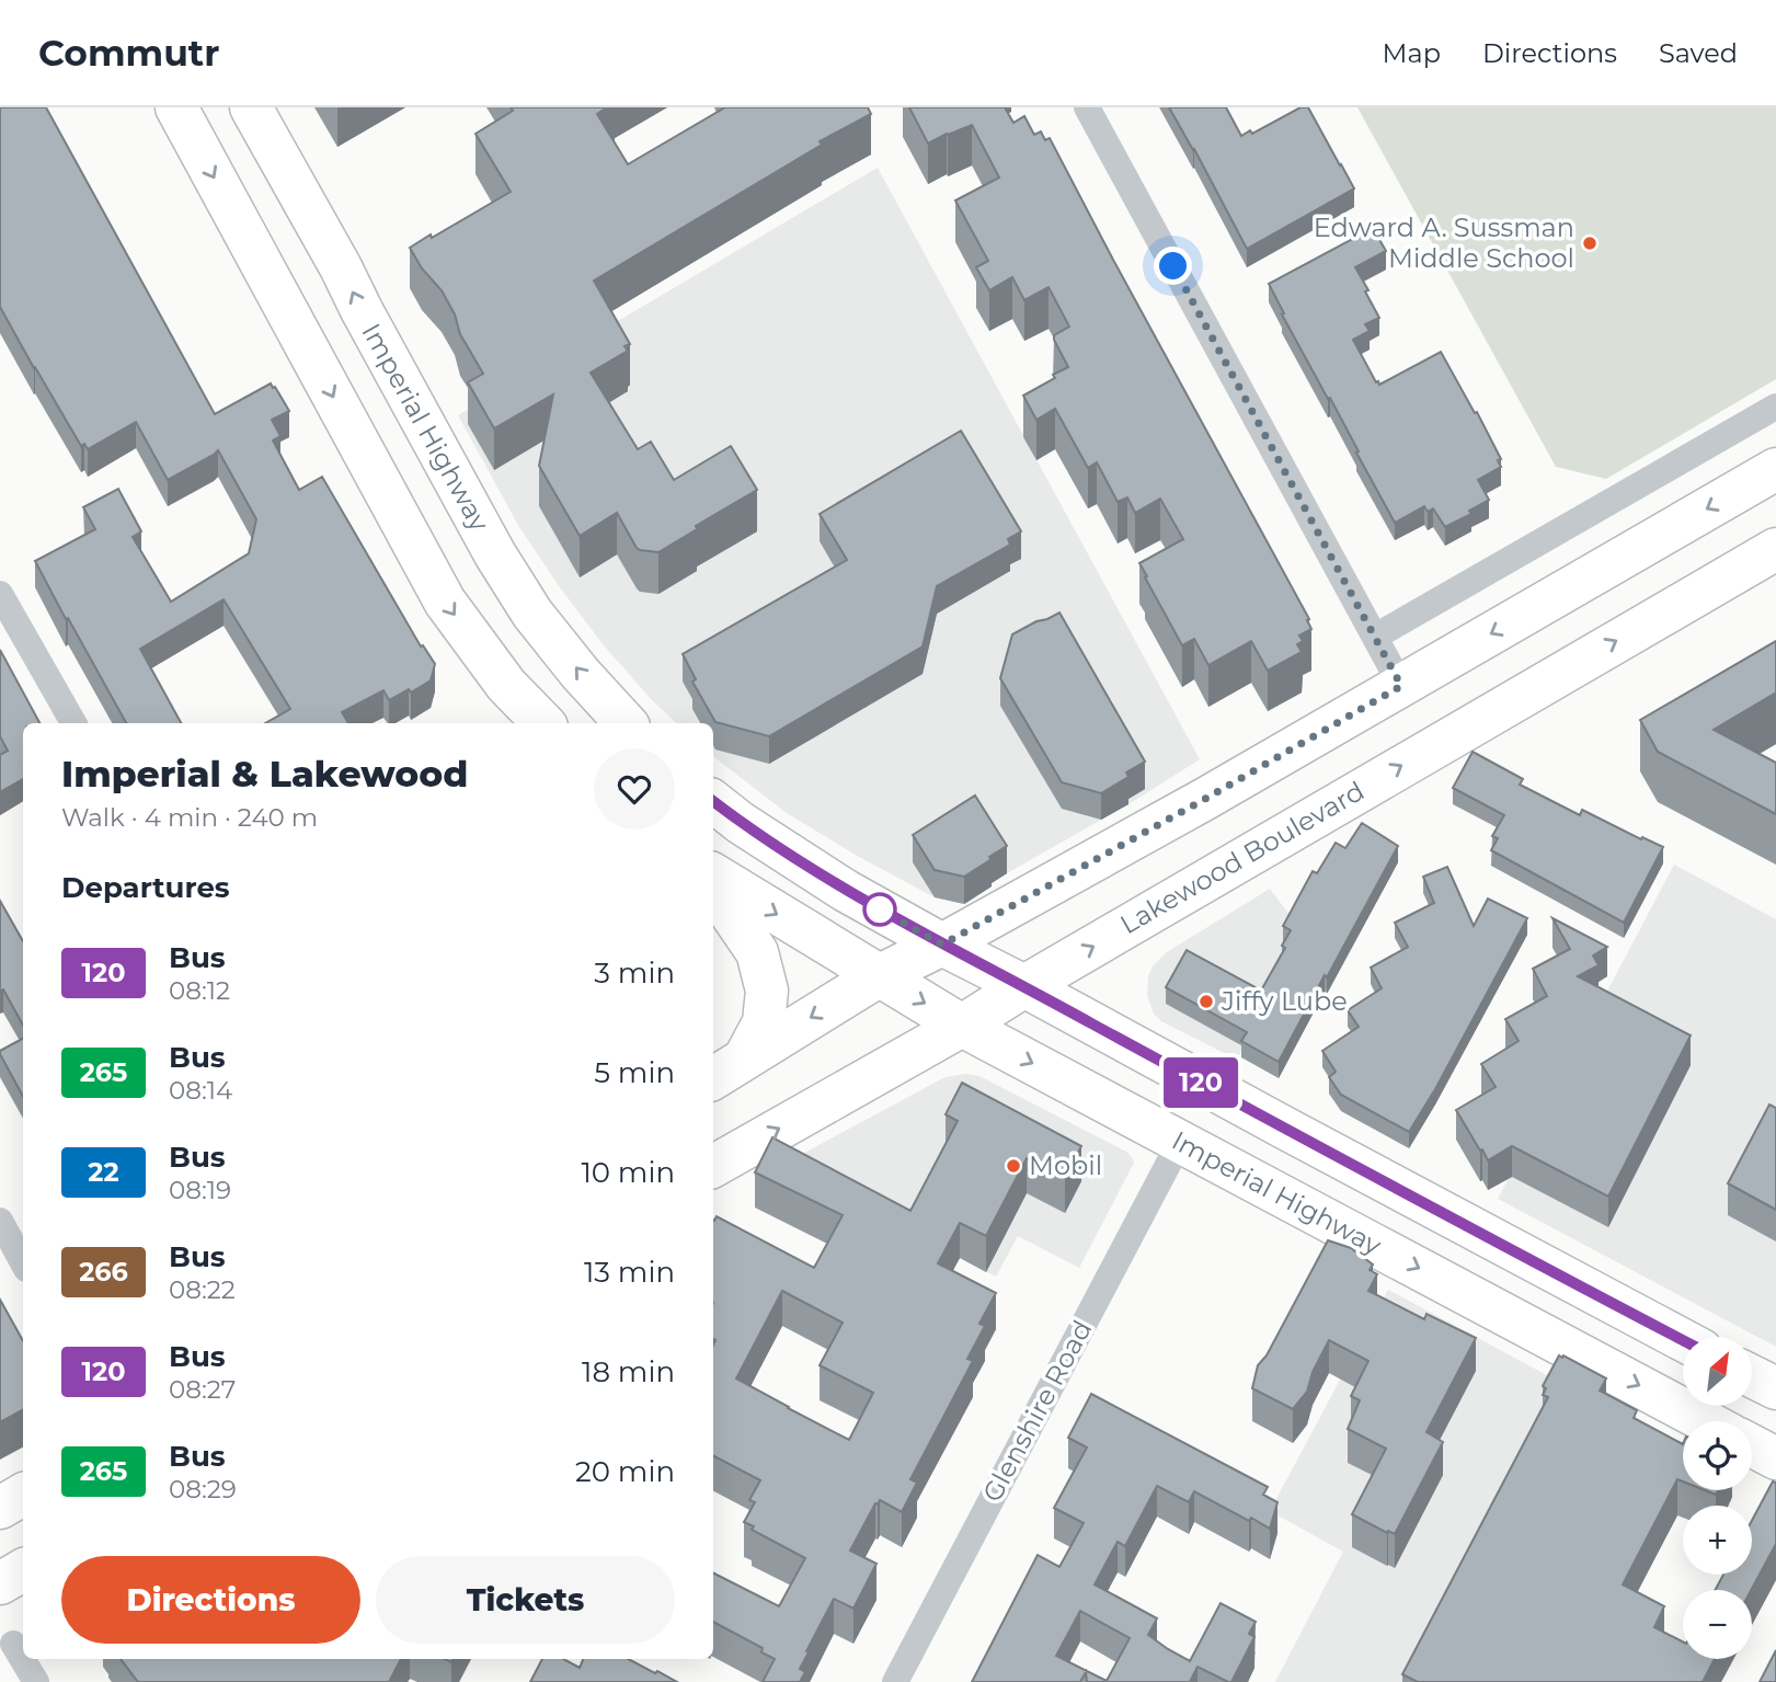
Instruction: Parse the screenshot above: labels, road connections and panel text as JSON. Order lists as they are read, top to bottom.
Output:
{
  "streets": {
    "main road": ["Imperial Highway", "Lakewood Boulevard"],
    "street": ["Glenshire Road"]
  },
  "crossings": [
    ["Imperial Highway", "Lakewood Boulevard"],
    ["Imperial Highway", "Glenshire Road"]
  ],
  "places": ["Edward A. Sussman Middle School", "Jiffy Lube", "Mobil"],
  "lines": ["bus line 120"],
  "north": "top right",
  "page": {
    "header": "Commutr",
    "nav": ["Map", "Directions", "Saved"],
    "on_map": "120",
    "heading": [
      ["Imperial & Lakewood", "Walk · 4 min · 240 m"],
      "Departures"
    ],
    "list": [
      {
        "mark": "120",
        "name": "Bus",
        "note": "08:12",
        "value": "3 min"
      },
      {
        "mark": "265",
        "name": "Bus",
        "note": "08:14",
        "value": "5 min"
      },
      {
        "mark": "22",
        "name": "Bus",
        "note": "08:19",
        "value": "10 min"
      },
      {
        "mark": "266",
        "name": "Bus",
        "note": "08:22",
        "value": "13 min"
      },
      {
        "mark": "120",
        "name": "Bus",
        "note": "08:27",
        "value": "18 min"
      },
      {
        "mark": "265",
        "name": "Bus",
        "note": "08:29",
        "value": "20 min"
      }
    ],
    "map_buttons": ["+", "−"],
    "buttons": ["Directions", "Tickets"]
  }
}
